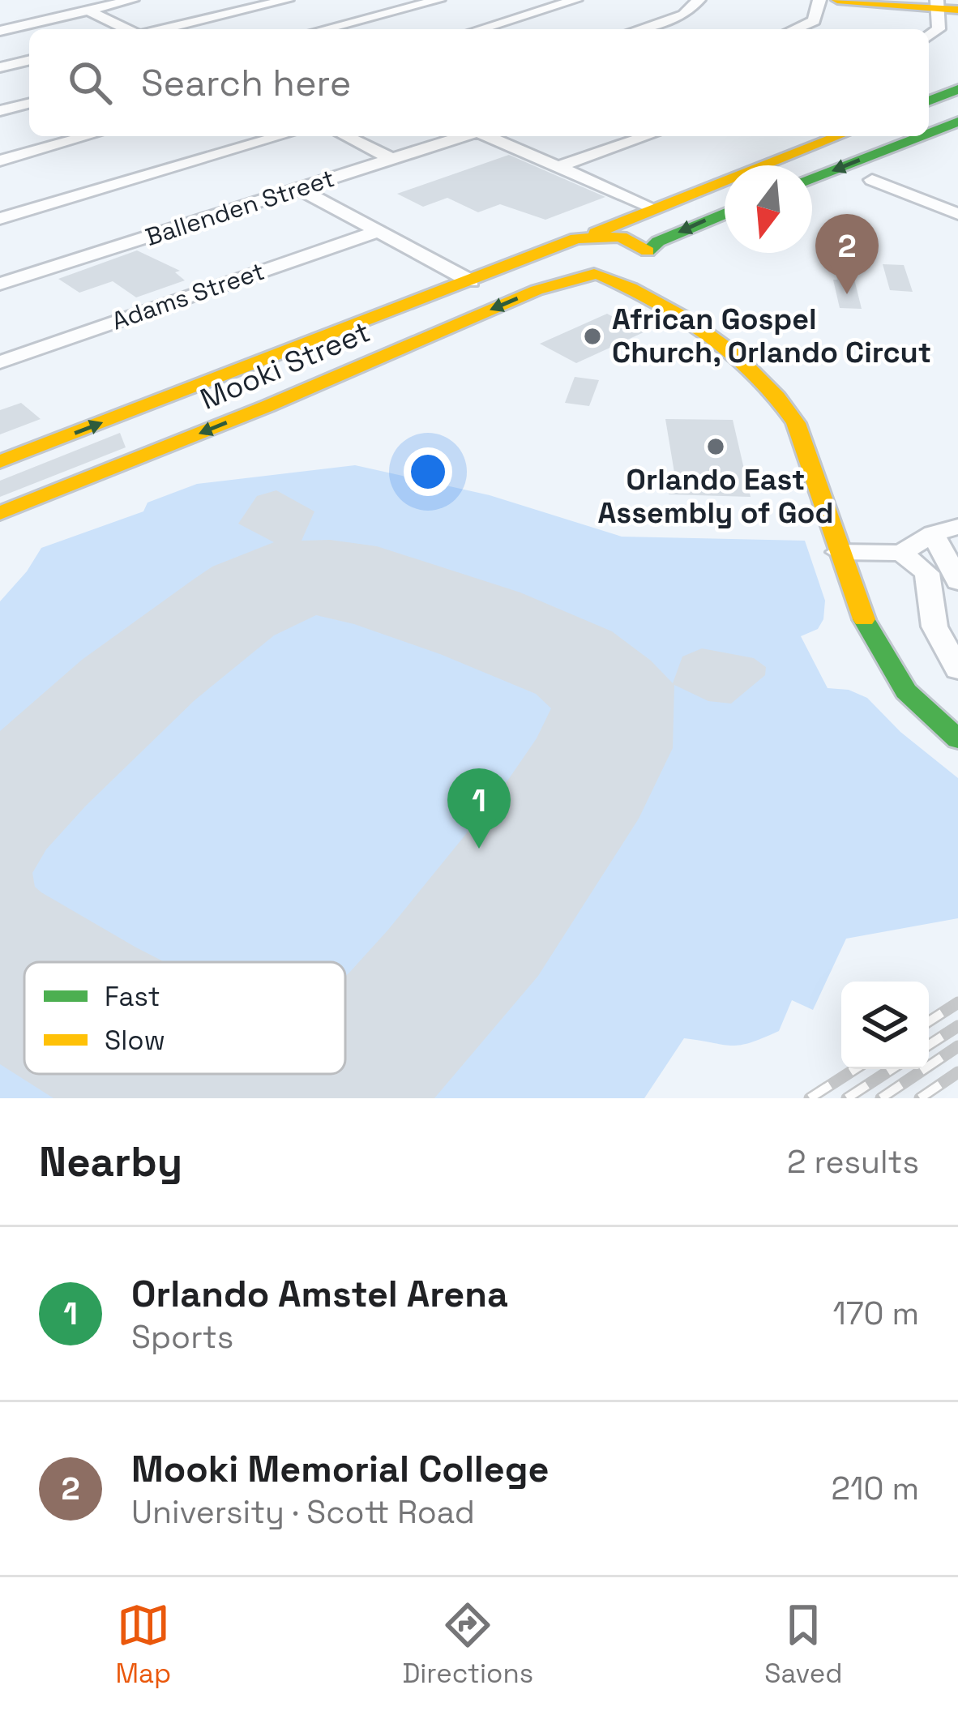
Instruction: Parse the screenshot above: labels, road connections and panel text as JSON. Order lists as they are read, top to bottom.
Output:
{
  "streets": {
    "main road": ["Mooki Street"],
    "street": ["Ballenden Street", "Adams Street"]
  },
  "places": ["African Gospel Church, Orlando Circut", "Orlando East Assembly of God"],
  "legend": ["Fast", "Slow"],
  "north": "bottom",
  "page": {
    "search": "Search here",
    "pins": ["2", "1"],
    "heading": ["Nearby", "2 results"],
    "list": [
      {
        "mark": "1",
        "name": "Orlando Amstel Arena",
        "note": "Sports",
        "value": "170 m"
      },
      {
        "mark": "2",
        "name": "Mooki Memorial College",
        "note": "University · Scott Road",
        "value": "210 m"
      }
    ],
    "nav": ["Map", "Directions", "Saved"]
  }
}
